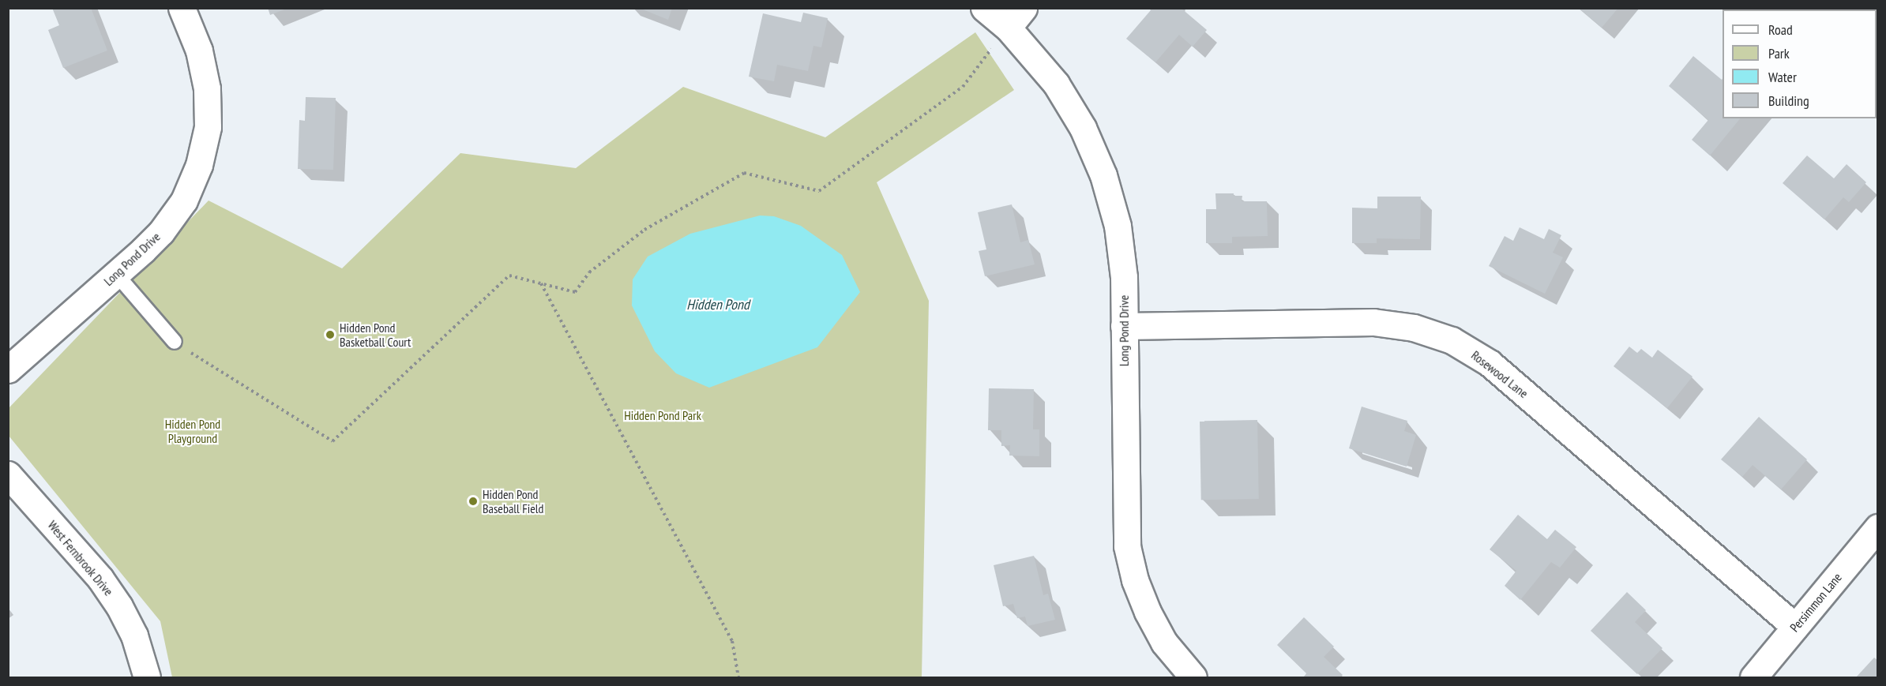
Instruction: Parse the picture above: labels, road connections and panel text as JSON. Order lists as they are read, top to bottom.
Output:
{
  "streets": {
    "street": [
      "Long Pond Drive",
      "Rosewood Lane",
      "West Fernbrook Drive",
      "Persimmon Lane"
    ]
  },
  "crossings": [
    ["Long Pond Drive", "Rosewood Lane"],
    ["Rosewood Lane", "Persimmon Lane"]
  ],
  "water": ["Hidden Pond"],
  "parks": ["Hidden Pond Park", "Hidden Pond Playground"],
  "places": ["Hidden Pond Basketball Court", "Hidden Pond Baseball Field"],
  "legend": [
    "Road",
    "Park",
    "Water",
    "Building"
  ]
}
